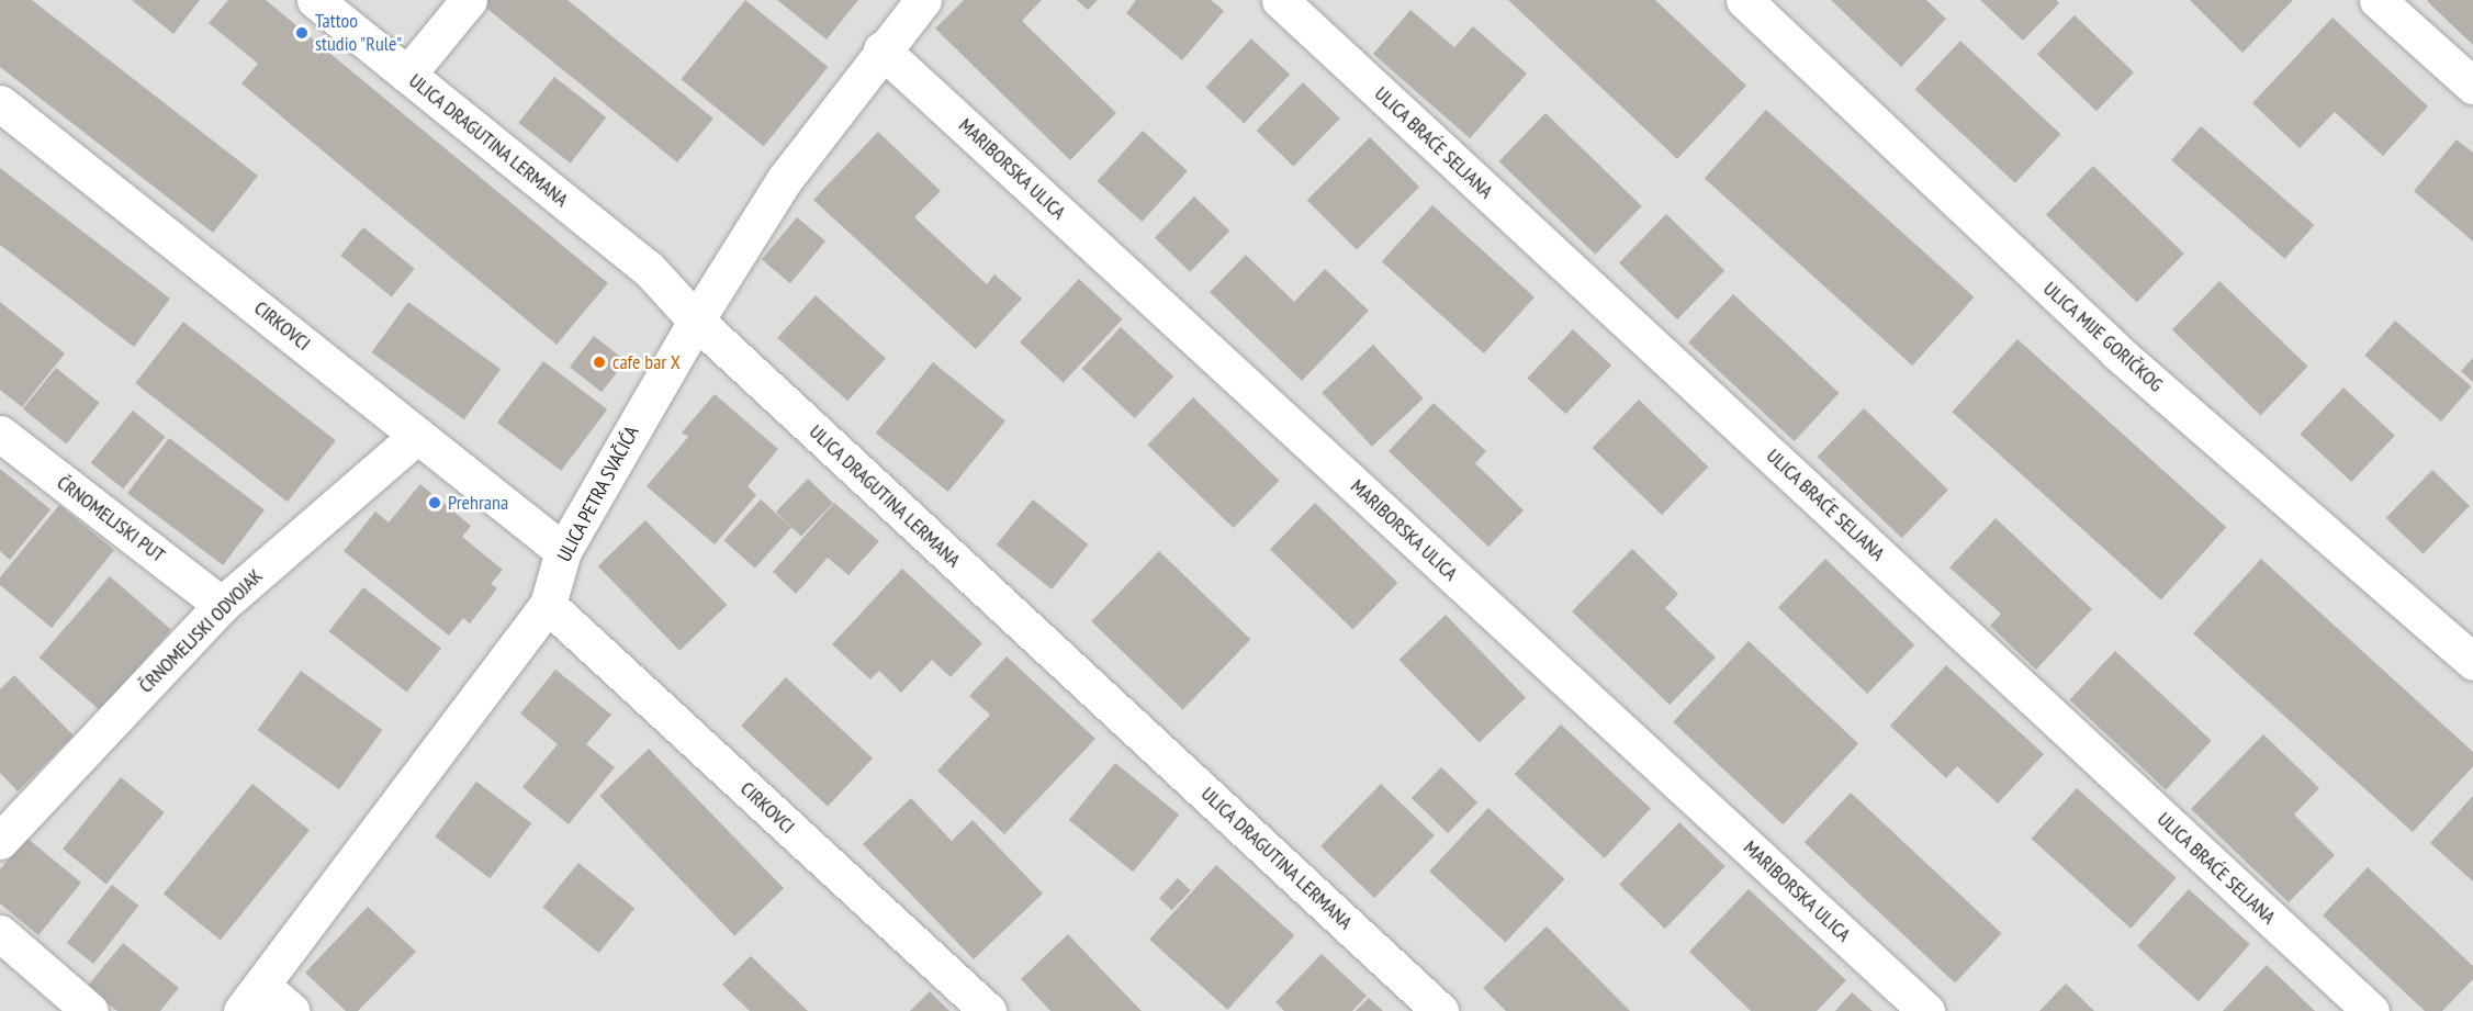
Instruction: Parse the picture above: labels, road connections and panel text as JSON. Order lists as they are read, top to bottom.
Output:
{
  "streets": {
    "street": [
      "ULICA DRAGUTINA LERMANA",
      "ULICA BRAĆE SELJANA",
      "MARIBORSKA ULICA",
      "CIRKOVCI",
      "ULICA MIJE GORIČKOG",
      "ULICA PETRA SVAČIĆA",
      "ČRNOMELJSKI PUT",
      "ČRNOMELJSKI ODVOJAK"
    ]
  },
  "crossings": [
    ["ULICA DRAGUTINA LERMANA", "ULICA PETRA SVAČIĆA"],
    ["MARIBORSKA ULICA", "ULICA PETRA SVAČIĆA"],
    ["CIRKOVCI", "ULICA PETRA SVAČIĆA"],
    ["CIRKOVCI", "ČRNOMELJSKI ODVOJAK"],
    ["ČRNOMELJSKI PUT", "ČRNOMELJSKI ODVOJAK"]
  ],
  "places": ["Tattoo studio \"Rule\"", "cafe bar X", "Prehrana"]
}
